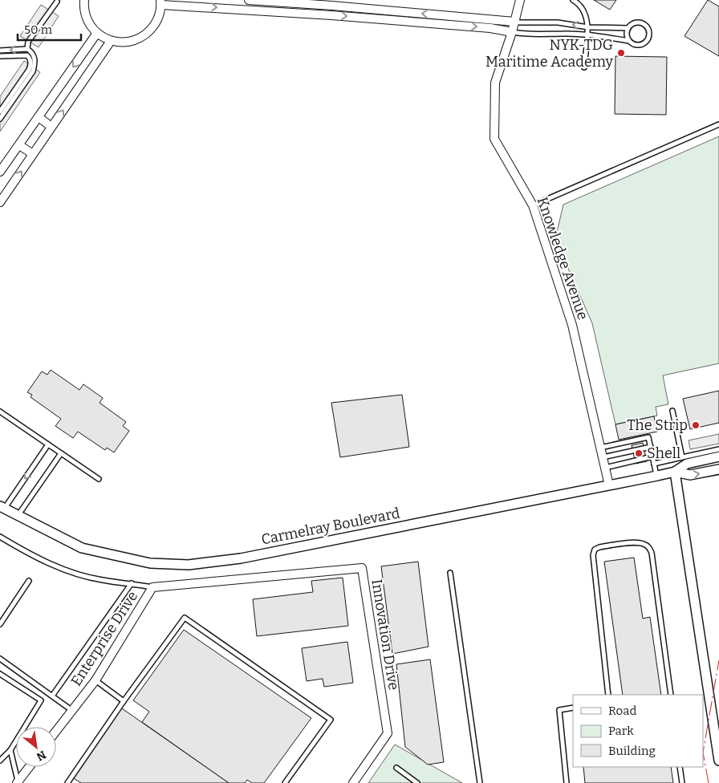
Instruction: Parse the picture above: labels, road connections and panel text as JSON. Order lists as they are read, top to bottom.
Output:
{
  "streets": {
    "street": [
      "Knowledge Avenue",
      "Carmelray Boulevard",
      "Innovation Drive",
      "Enterprise Drive"
    ]
  },
  "crossings": [
    ["Knowledge Avenue", "Carmelray Boulevard"],
    ["Innovation Drive", "Enterprise Drive"]
  ],
  "places": ["NYK-TDG Maritime Academy", "The Strip", "Shell"],
  "legend": ["Road", "Park", "Building"],
  "scale_bar": "50 m",
  "north": "bottom right"
}
